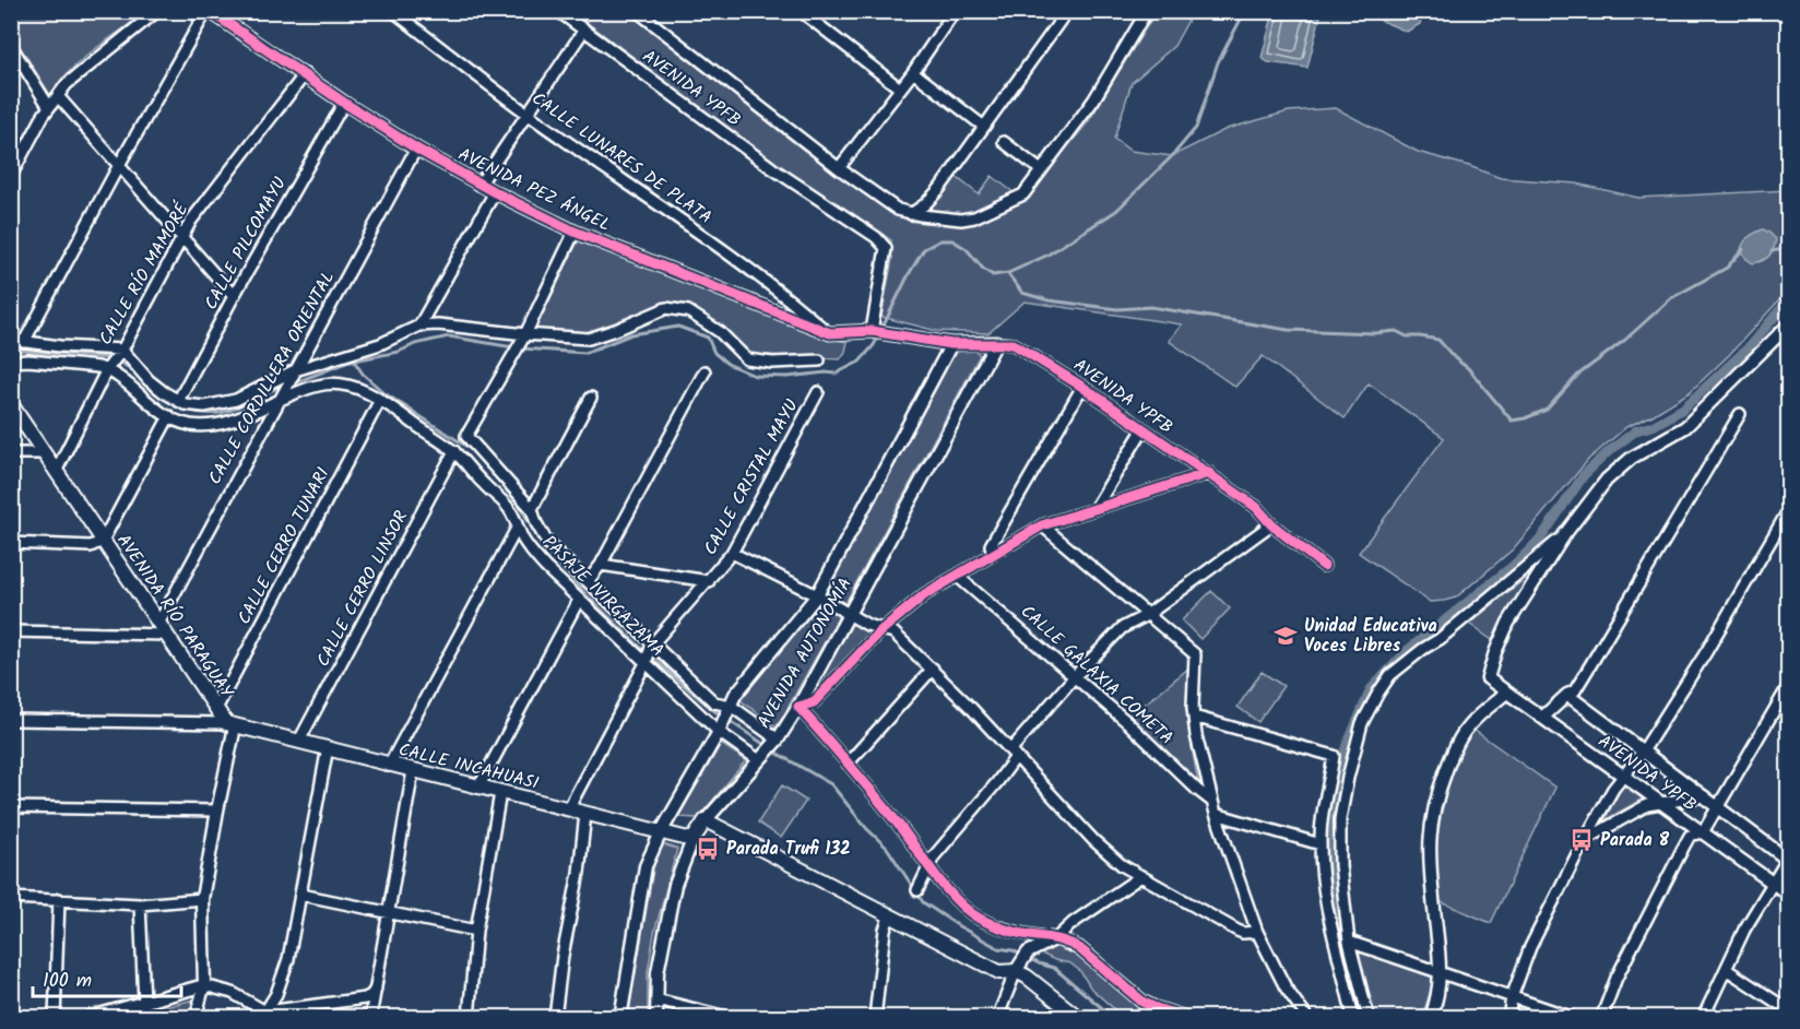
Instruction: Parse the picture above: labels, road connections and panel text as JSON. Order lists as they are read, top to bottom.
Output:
{
  "streets": {
    "main road": ["AVENIDA RÍO PARAGUAY", "AVENIDA AUTONOMÍA", "CALLE INCAHUASI"],
    "street": [
      "AVENIDA YPFB",
      "CALLE LUNARES DE PLATA",
      "AVENIDA PEZ ÁNGEL",
      "CALLE PILCOMAYU",
      "CALLE RÍO MAMORÉ",
      "CALLE CORDILLERA ORIENTAL",
      "CALLE CRISTAL MAYU",
      "CALLE CERRO TUNARI",
      "CALLE CERRO LINSOR",
      "PASAJE IVIRGAZAMA",
      "CALLE GALAXIA COMETA"
    ]
  },
  "crossings": [
    ["AVENIDA YPFB", "AVENIDA PEZ ÁNGEL"],
    ["AVENIDA YPFB", "AVENIDA AUTONOMÍA"],
    ["CALLE LUNARES DE PLATA", "AVENIDA PEZ ÁNGEL"],
    ["AVENIDA PEZ ÁNGEL", "CALLE PILCOMAYU"],
    ["AVENIDA PEZ ÁNGEL", "CALLE RÍO MAMORÉ"],
    ["AVENIDA PEZ ÁNGEL", "CALLE CORDILLERA ORIENTAL"],
    ["CALLE RÍO MAMORÉ", "PASAJE IVIRGAZAMA"],
    ["CALLE RÍO MAMORÉ", "AVENIDA RÍO PARAGUAY"],
    ["CALLE CORDILLERA ORIENTAL", "PASAJE IVIRGAZAMA"],
    ["CALLE CORDILLERA ORIENTAL", "AVENIDA RÍO PARAGUAY"],
    ["CALLE CRISTAL MAYU", "PASAJE IVIRGAZAMA"],
    ["CALLE CRISTAL MAYU", "CALLE INCAHUASI"],
    ["CALLE CERRO TUNARI", "PASAJE IVIRGAZAMA"],
    ["CALLE CERRO TUNARI", "AVENIDA RÍO PARAGUAY"],
    ["CALLE CERRO LINSOR", "PASAJE IVIRGAZAMA"],
    ["CALLE CERRO LINSOR", "CALLE INCAHUASI"],
    ["PASAJE IVIRGAZAMA", "AVENIDA AUTONOMÍA"],
    ["AVENIDA RÍO PARAGUAY", "CALLE INCAHUASI"],
    ["AVENIDA AUTONOMÍA", "CALLE INCAHUASI"]
  ],
  "places": {
    "school or university": ["Unidad Educativa Voces Libres"],
    "bus stop": ["Parada 8", "Parada Trufi 132"]
  },
  "scale_bar": "100 m"
}
